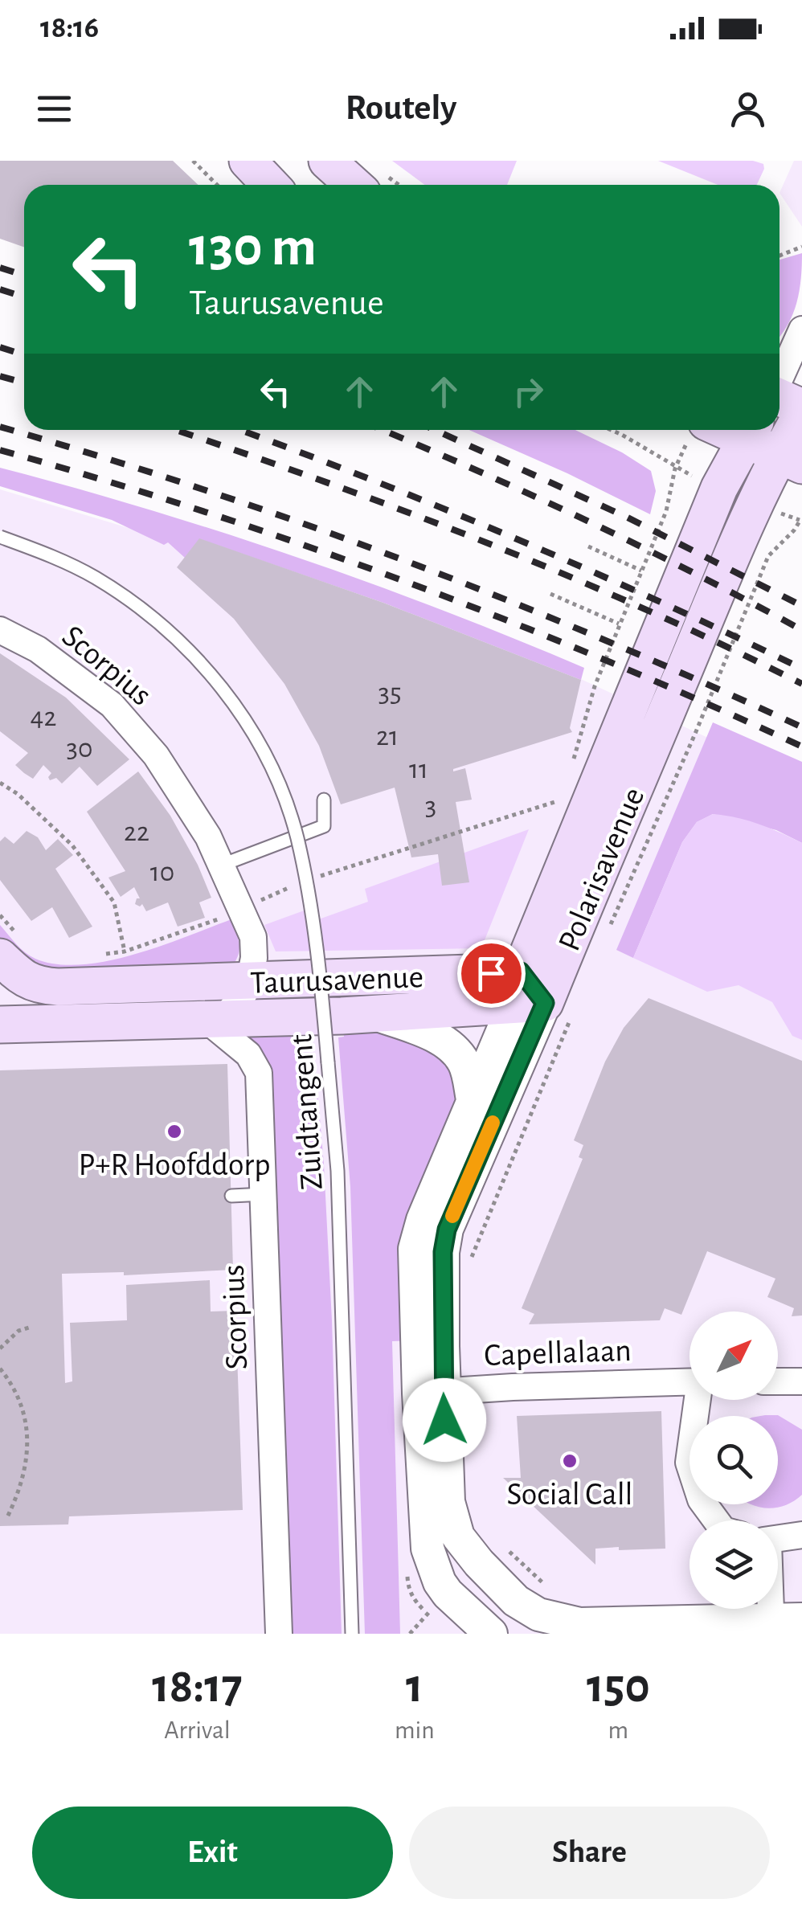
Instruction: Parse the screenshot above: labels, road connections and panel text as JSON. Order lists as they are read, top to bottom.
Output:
{
  "streets": {
    "main road": ["Polarisavenue", "Taurusavenue"],
    "street": ["Scorpius", "Capellalaan"],
    "lane": ["Zuidtangent"]
  },
  "crossings": [
    ["Scorpius", "Taurusavenue"],
    ["Polarisavenue", "Taurusavenue"],
    ["Polarisavenue", "Capellalaan"]
  ],
  "places": ["P+R Hoofddorp", "Social Call"],
  "house_numbers": [
    "35",
    "42",
    "21",
    "30",
    "11",
    "3",
    "22",
    "10"
  ],
  "north": "top right",
  "page": {
    "status": "18:16",
    "header": "Routely",
    "turn": ["130 m", "Taurusavenue"],
    "eta": [
      "18:17",
      "Arrival",
      "1",
      "min",
      "150",
      "m"
    ],
    "buttons": ["Exit", "Share"]
  }
}
